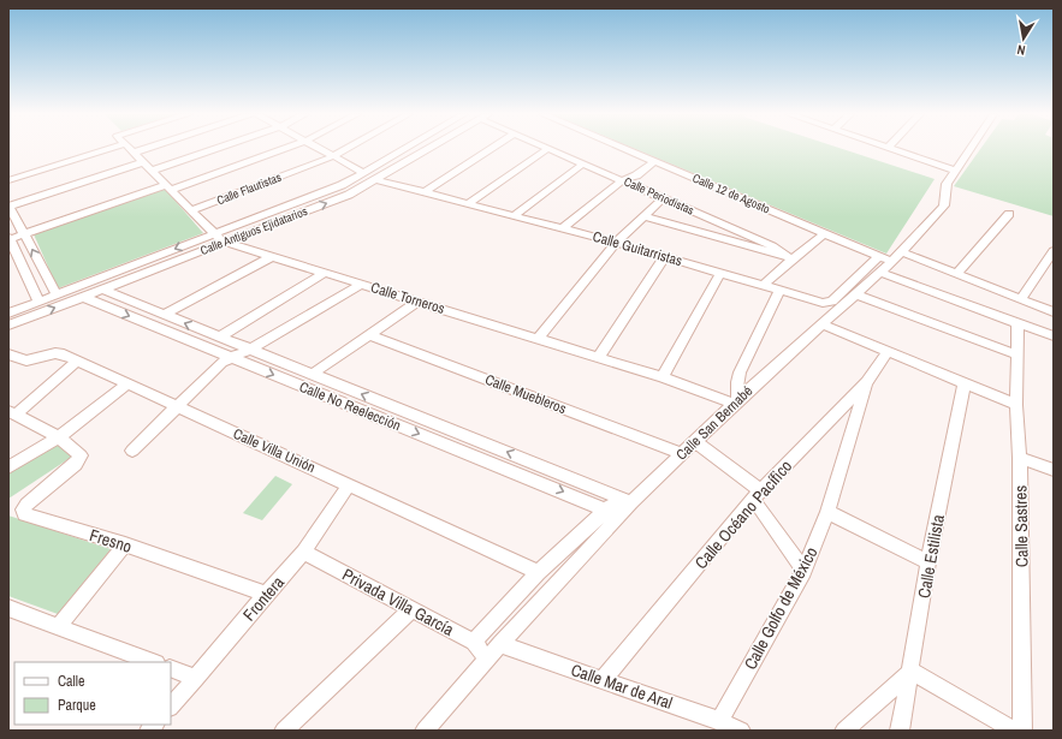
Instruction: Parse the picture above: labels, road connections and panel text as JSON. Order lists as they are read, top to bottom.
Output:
{
  "streets": {
    "street": [
      "Calle Flautistas",
      "Calle 12 de Agosto",
      "Calle Periodistas",
      "Calle Antiguos Ejidatarios",
      "Calle Guitarristas",
      "Calle Torneros",
      "Calle Muebleros",
      "Calle No Reelección",
      "Calle San Bernabé",
      "Calle Villa Unión",
      "Calle Océano Pacífico",
      "Calle Sastres",
      "Fresno",
      "Calle Estilista",
      "Frontera",
      "Privada Villa García",
      "Calle Golfo de México",
      "Calle Mar de Aral"
    ]
  },
  "crossings": [
    ["Calle Flautistas", "Calle Torneros"],
    ["Calle 12 de Agosto", "Calle Guitarristas"],
    ["Calle 12 de Agosto", "Calle San Bernabé"],
    ["Calle Antiguos Ejidatarios", "Calle Guitarristas"],
    ["Calle Antiguos Ejidatarios", "Calle Torneros"],
    ["Calle Antiguos Ejidatarios", "Calle No Reelección"],
    ["Calle Torneros", "Calle San Bernabé"],
    ["Calle Muebleros", "Calle San Bernabé"],
    ["Calle No Reelección", "Calle San Bernabé"],
    ["Calle Villa Unión", "Frontera"],
    ["Calle Océano Pacífico", "Calle Golfo de México"],
    ["Calle Océano Pacífico", "Calle Mar de Aral"],
    ["Fresno", "Frontera"],
    ["Frontera", "Privada Villa García"],
    ["Calle Golfo de México", "Calle Mar de Aral"]
  ],
  "legend": ["Calle", "Parque"],
  "north": "bottom"
}
